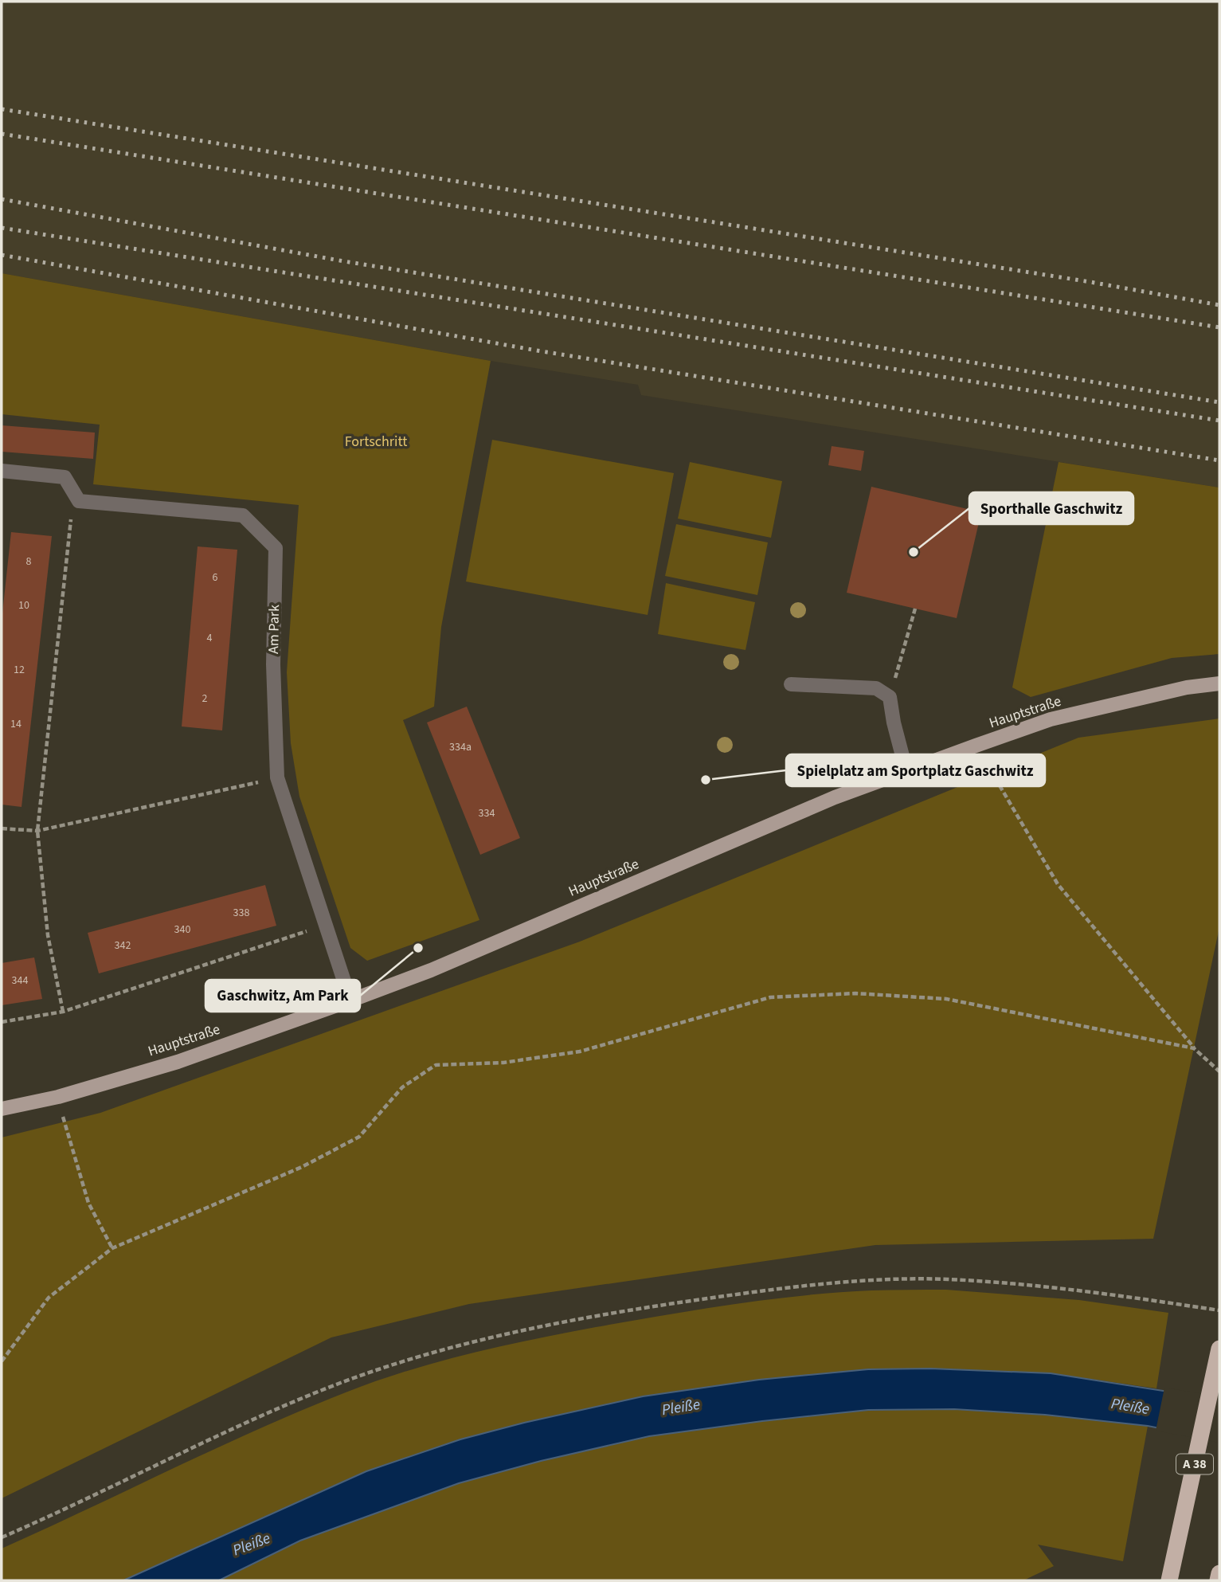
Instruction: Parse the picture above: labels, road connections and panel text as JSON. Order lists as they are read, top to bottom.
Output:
{
  "streets": {
    "highway": ["A 38"],
    "main road": ["Hauptstraße"],
    "street": ["Am Park"]
  },
  "crossings": [
    ["Am Park", "Hauptstraße"]
  ],
  "water": ["Pleiße"],
  "parks": ["Fortschritt"],
  "places": ["Sporthalle Gaschwitz", "Spielplatz am Sportplatz Gaschwitz", "Gaschwitz, Am Park"],
  "house_numbers": [
    "8",
    "6",
    "10",
    "4",
    "12",
    "2",
    "14",
    "334a",
    "334",
    "338",
    "340",
    "342",
    "344"
  ]
}
